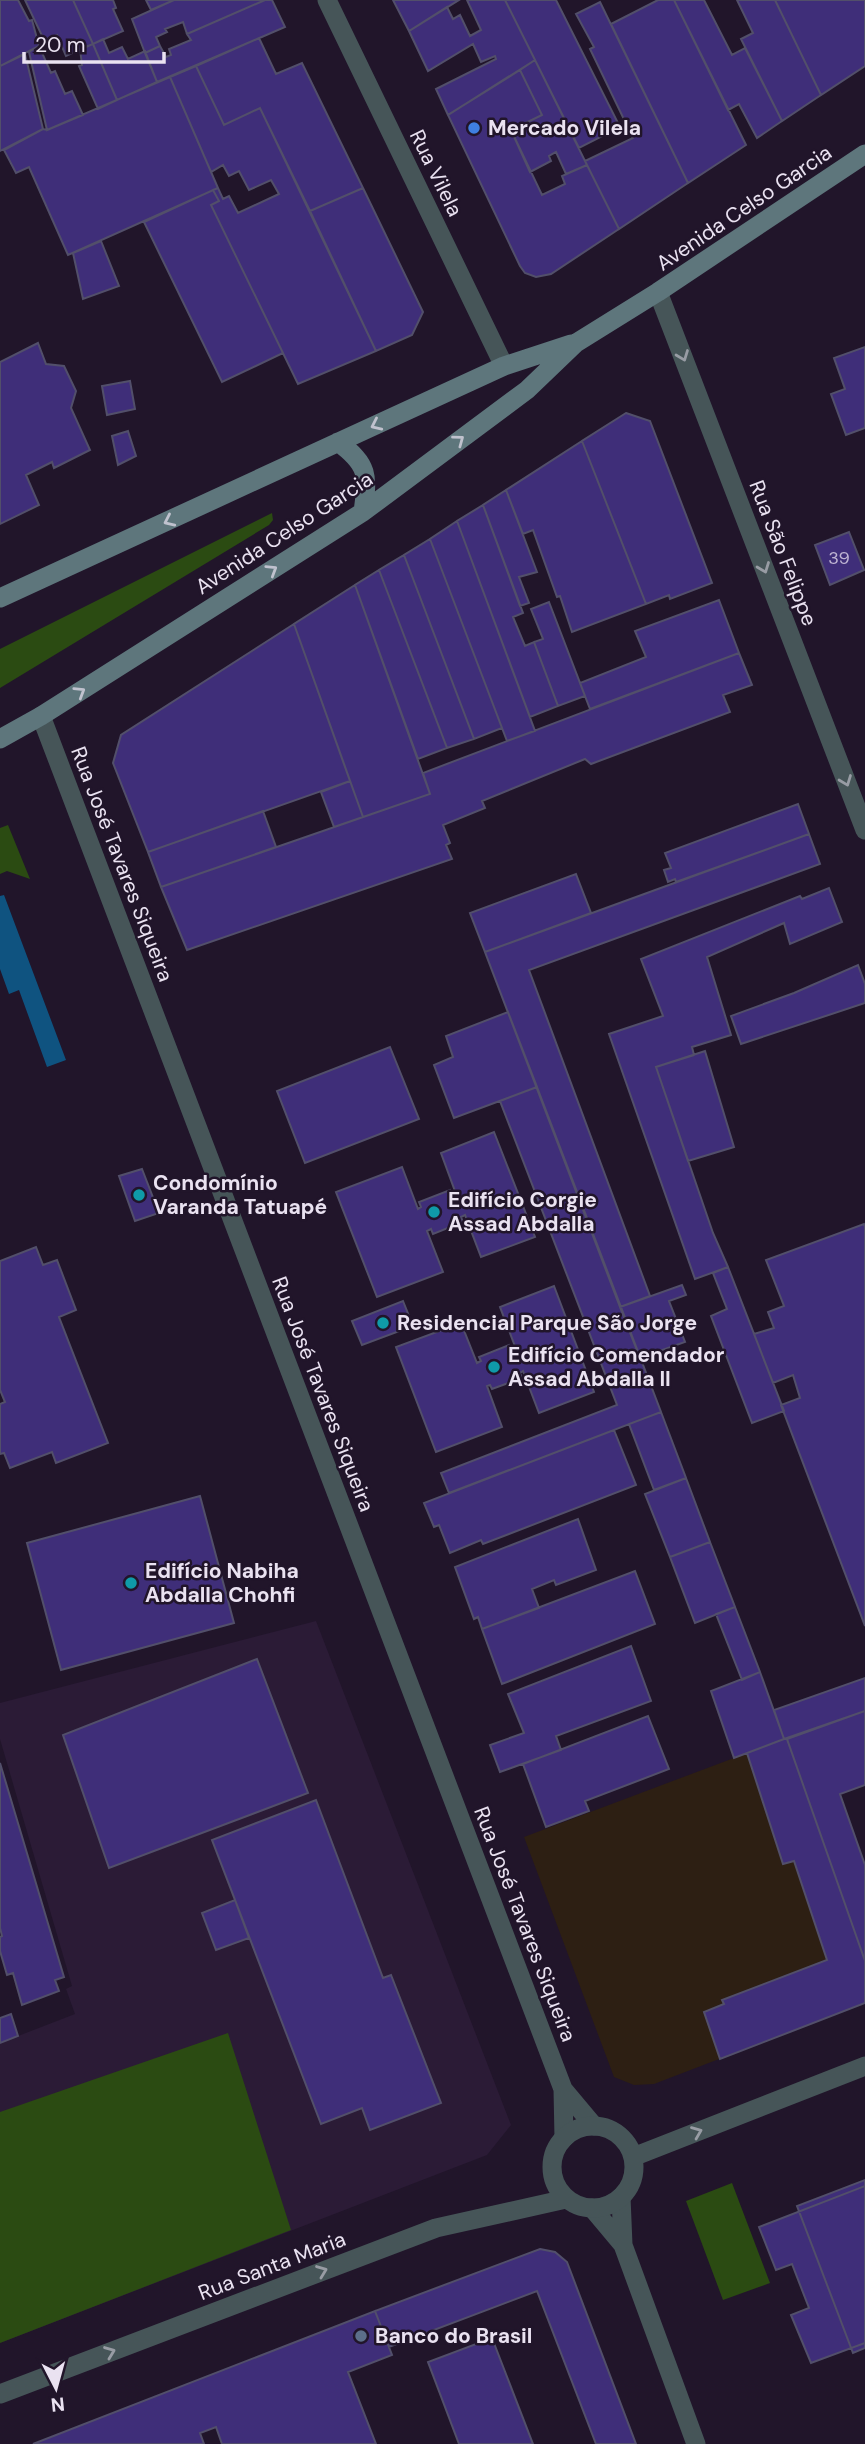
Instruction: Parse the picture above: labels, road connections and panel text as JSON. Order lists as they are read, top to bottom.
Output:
{
  "streets": {
    "main road": ["Avenida Celso Garcia"],
    "street": [
      "Rua Vilela",
      "Rua São Felippe",
      "Rua José Tavares Siqueira",
      "Rua Santa Maria"
    ]
  },
  "crossings": [
    ["Rua Vilela", "Avenida Celso Garcia"],
    ["Avenida Celso Garcia", "Rua São Felippe"],
    ["Avenida Celso Garcia", "Rua José Tavares Siqueira"],
    ["Rua José Tavares Siqueira", "Rua Santa Maria"]
  ],
  "one_way": ["Rua São Felippe", "Rua Santa Maria"],
  "places": [
    "Mercado Vilela",
    "Condomínio Varanda Tatuapé",
    "Edifício Corgie Assad Abdalla",
    "Residencial Parque São Jorge",
    "Edifício Comendador Assad Abdalla II",
    "Edifício Nabiha Abdalla Chohfi",
    "Banco do Brasil"
  ],
  "house_numbers": ["39"],
  "scale_bar": "20 m",
  "north": "bottom"
}
